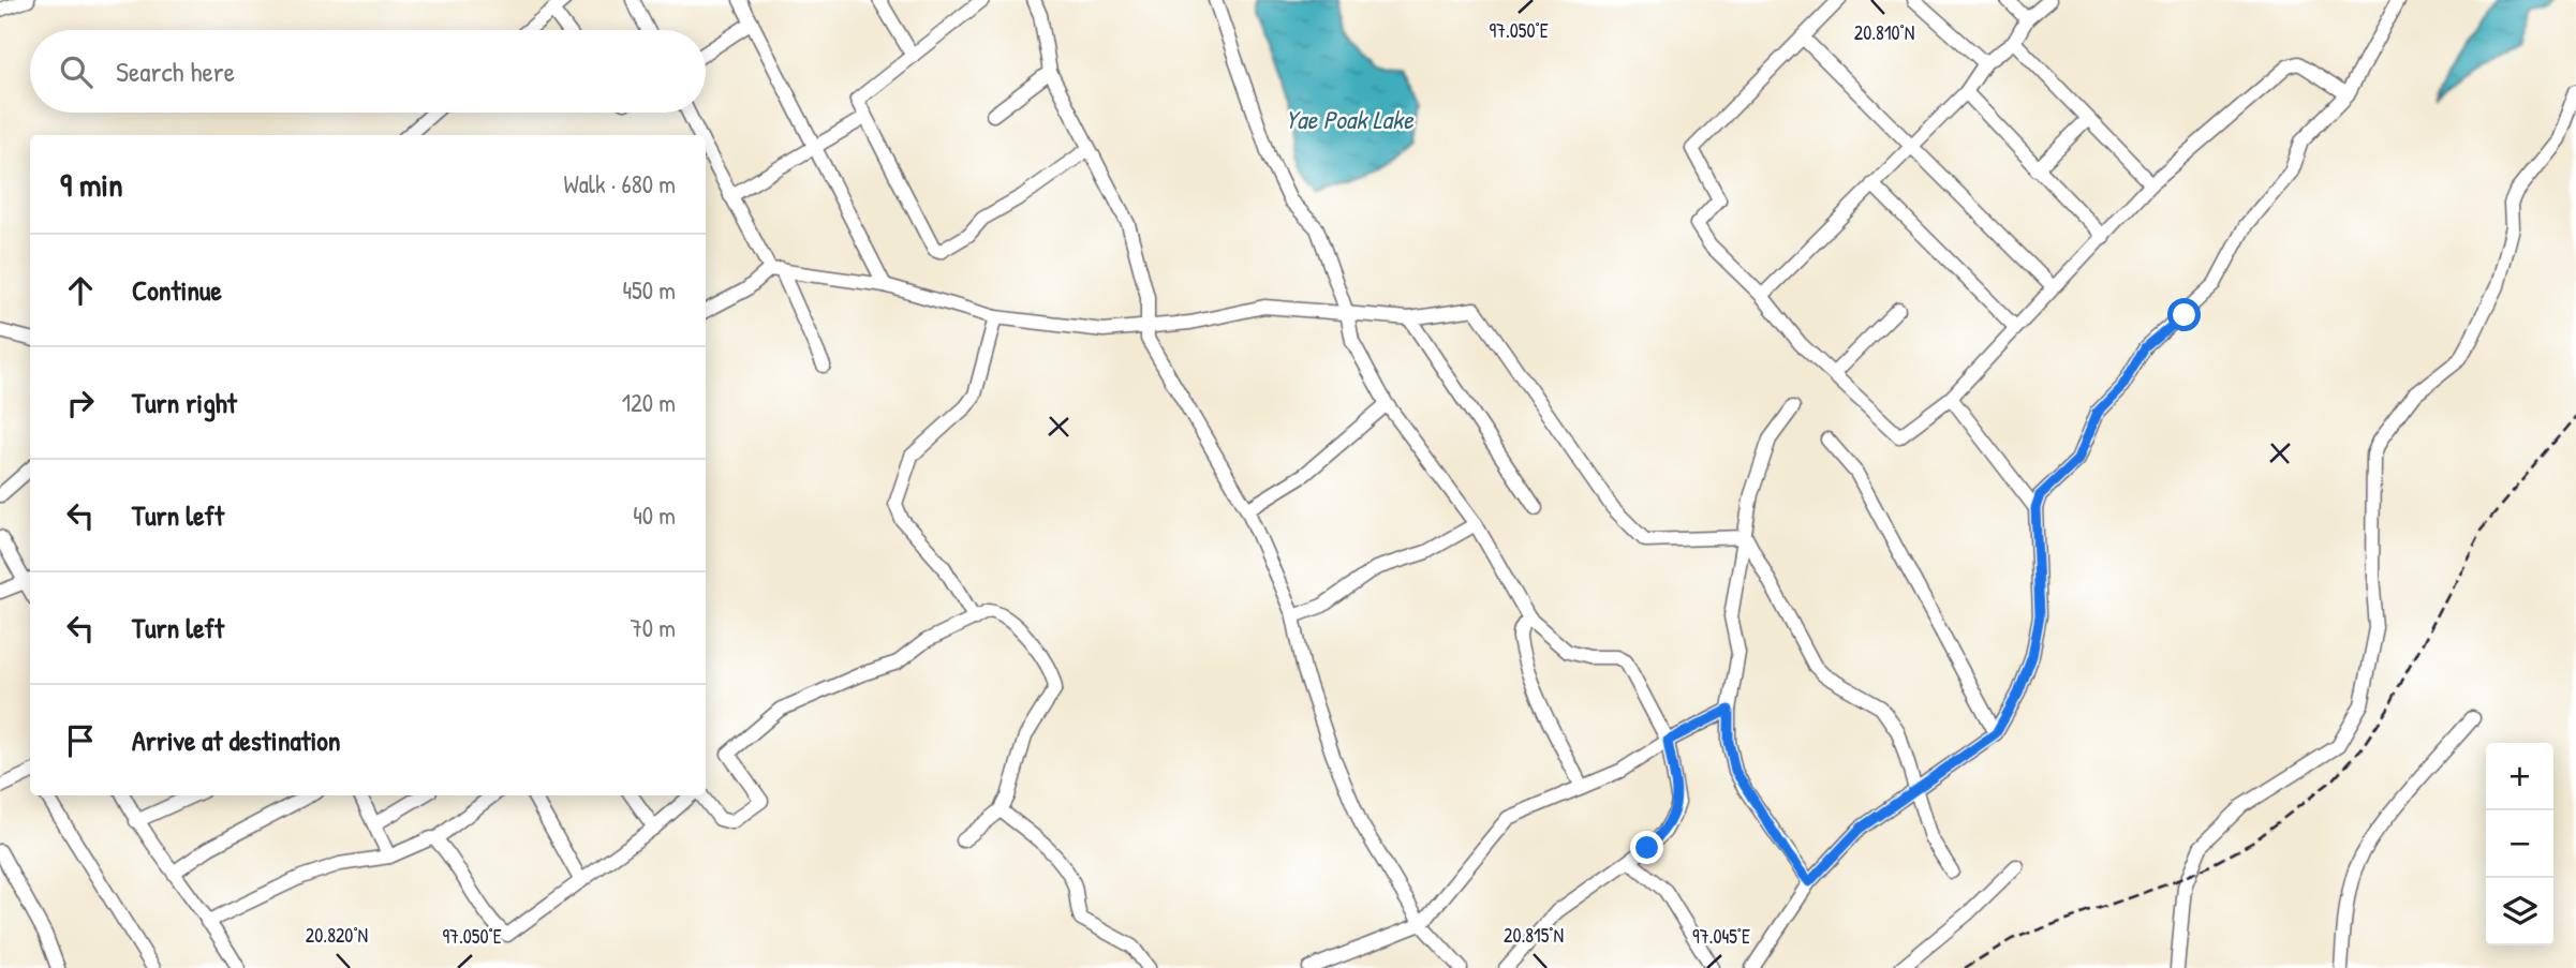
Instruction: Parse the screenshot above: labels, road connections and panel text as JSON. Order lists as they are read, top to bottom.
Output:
{
  "water": ["Yae Poak Lake"],
  "page": {
    "search": "Search here",
    "heading": ["9 min", "Walk · 680 m"],
    "list": [
      ["Continue", "450 m"],
      ["Turn right", "120 m"],
      ["Turn left", "40 m"],
      ["Turn left", "70 m"],
      "Arrive at destination"
    ],
    "map_buttons": ["+", "−"]
  },
  "coordinates": [
    "97.050°E",
    "20.810°N",
    "20.820°N",
    "20.815°N",
    "97.045°E"
  ]
}
